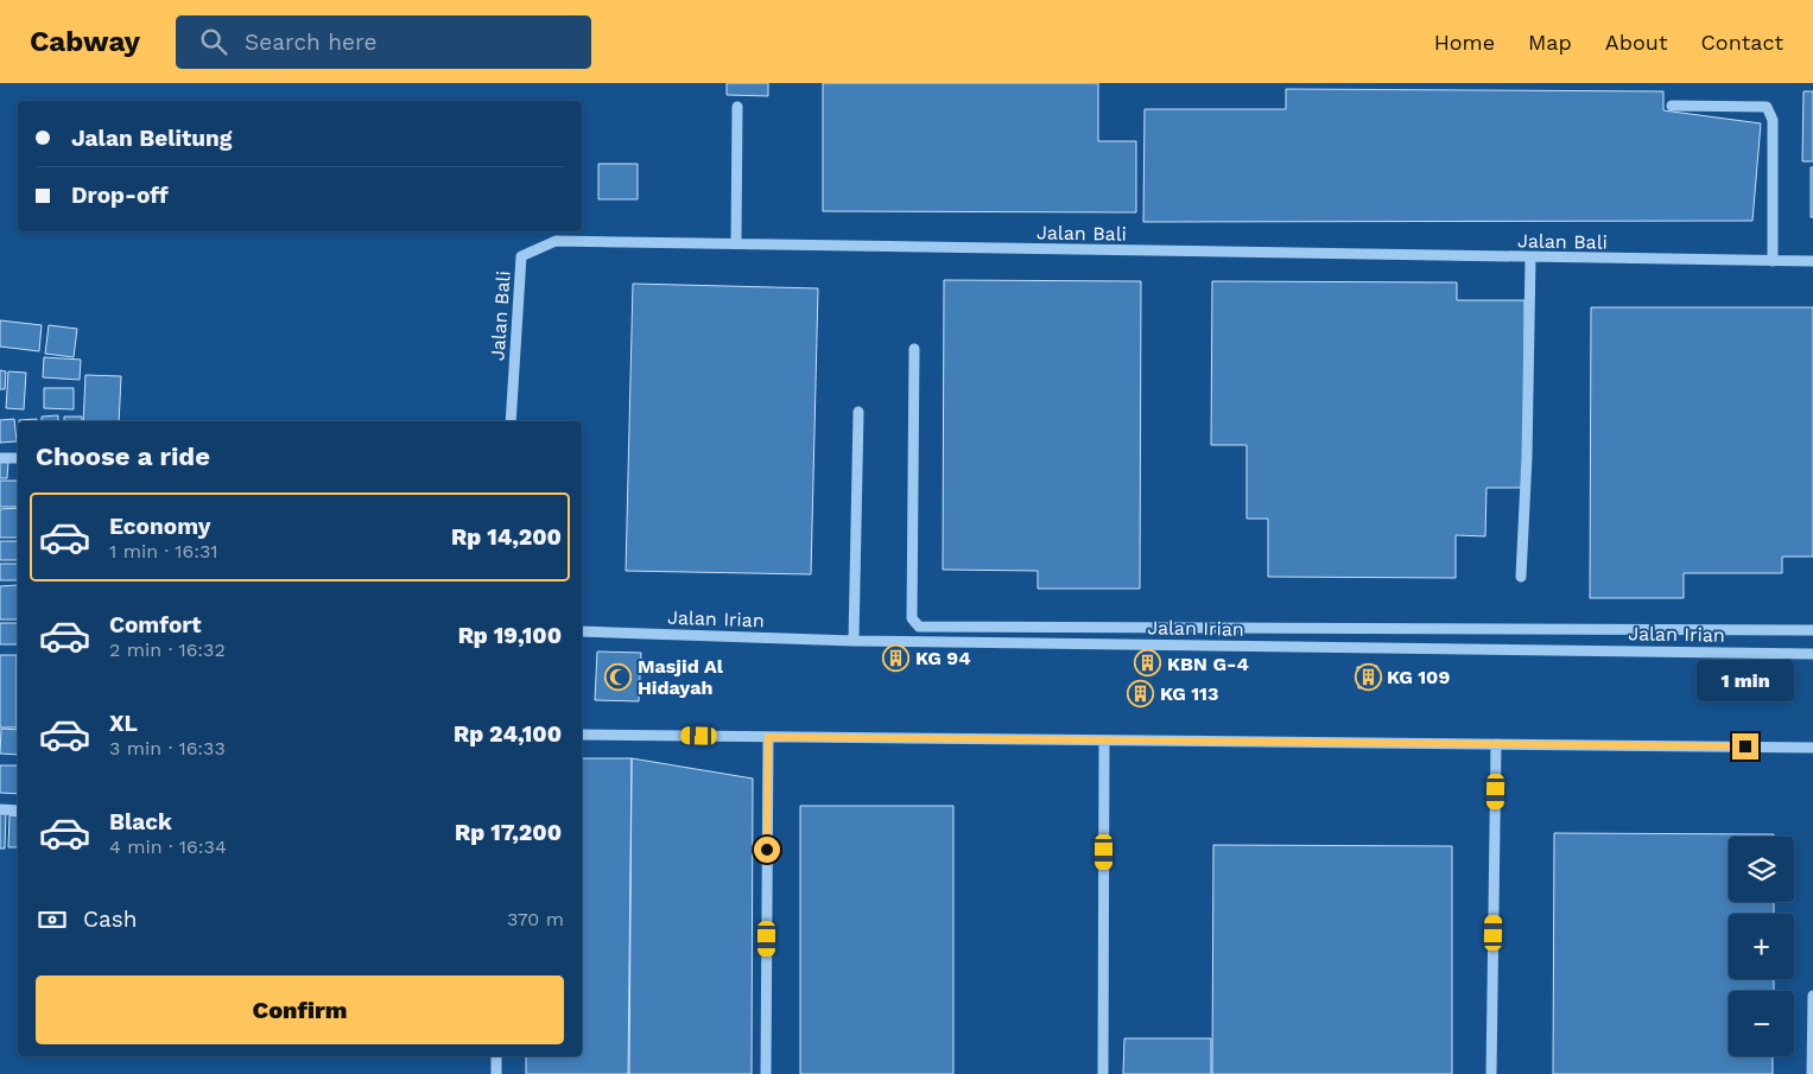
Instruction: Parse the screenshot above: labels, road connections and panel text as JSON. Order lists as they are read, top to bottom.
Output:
{
  "streets": {
    "street": ["Jalan Bali", "Jalan Irian"]
  },
  "places": {
    "building": [
      "KG 94",
      "KBN G-4",
      "KG 109",
      "KG 113"
    ],
    "mosque": ["Masjid Al Hidayah"]
  },
  "page": {
    "header": "Cabway",
    "search": "Search here",
    "nav": [
      "Home",
      "Map",
      "About",
      "Contact"
    ],
    "banner": ["Jalan Belitung", "Drop-off"],
    "heading": "Choose a ride",
    "list": [
      {
        "name": "Economy",
        "note": "1 min · 16:31",
        "value": "Rp 14,200"
      },
      {
        "name": "Comfort",
        "note": "2 min · 16:32",
        "value": "Rp 19,100"
      },
      {
        "name": "XL",
        "note": "3 min · 16:33",
        "value": "Rp 24,100"
      },
      {
        "name": "Black",
        "note": "4 min · 16:34",
        "value": "Rp 17,200"
      }
    ],
    "bubble": "1 min",
    "map_buttons": ["+", "−"],
    "pay": ["Cash", "370 m"],
    "buttons": "Confirm"
  }
}
